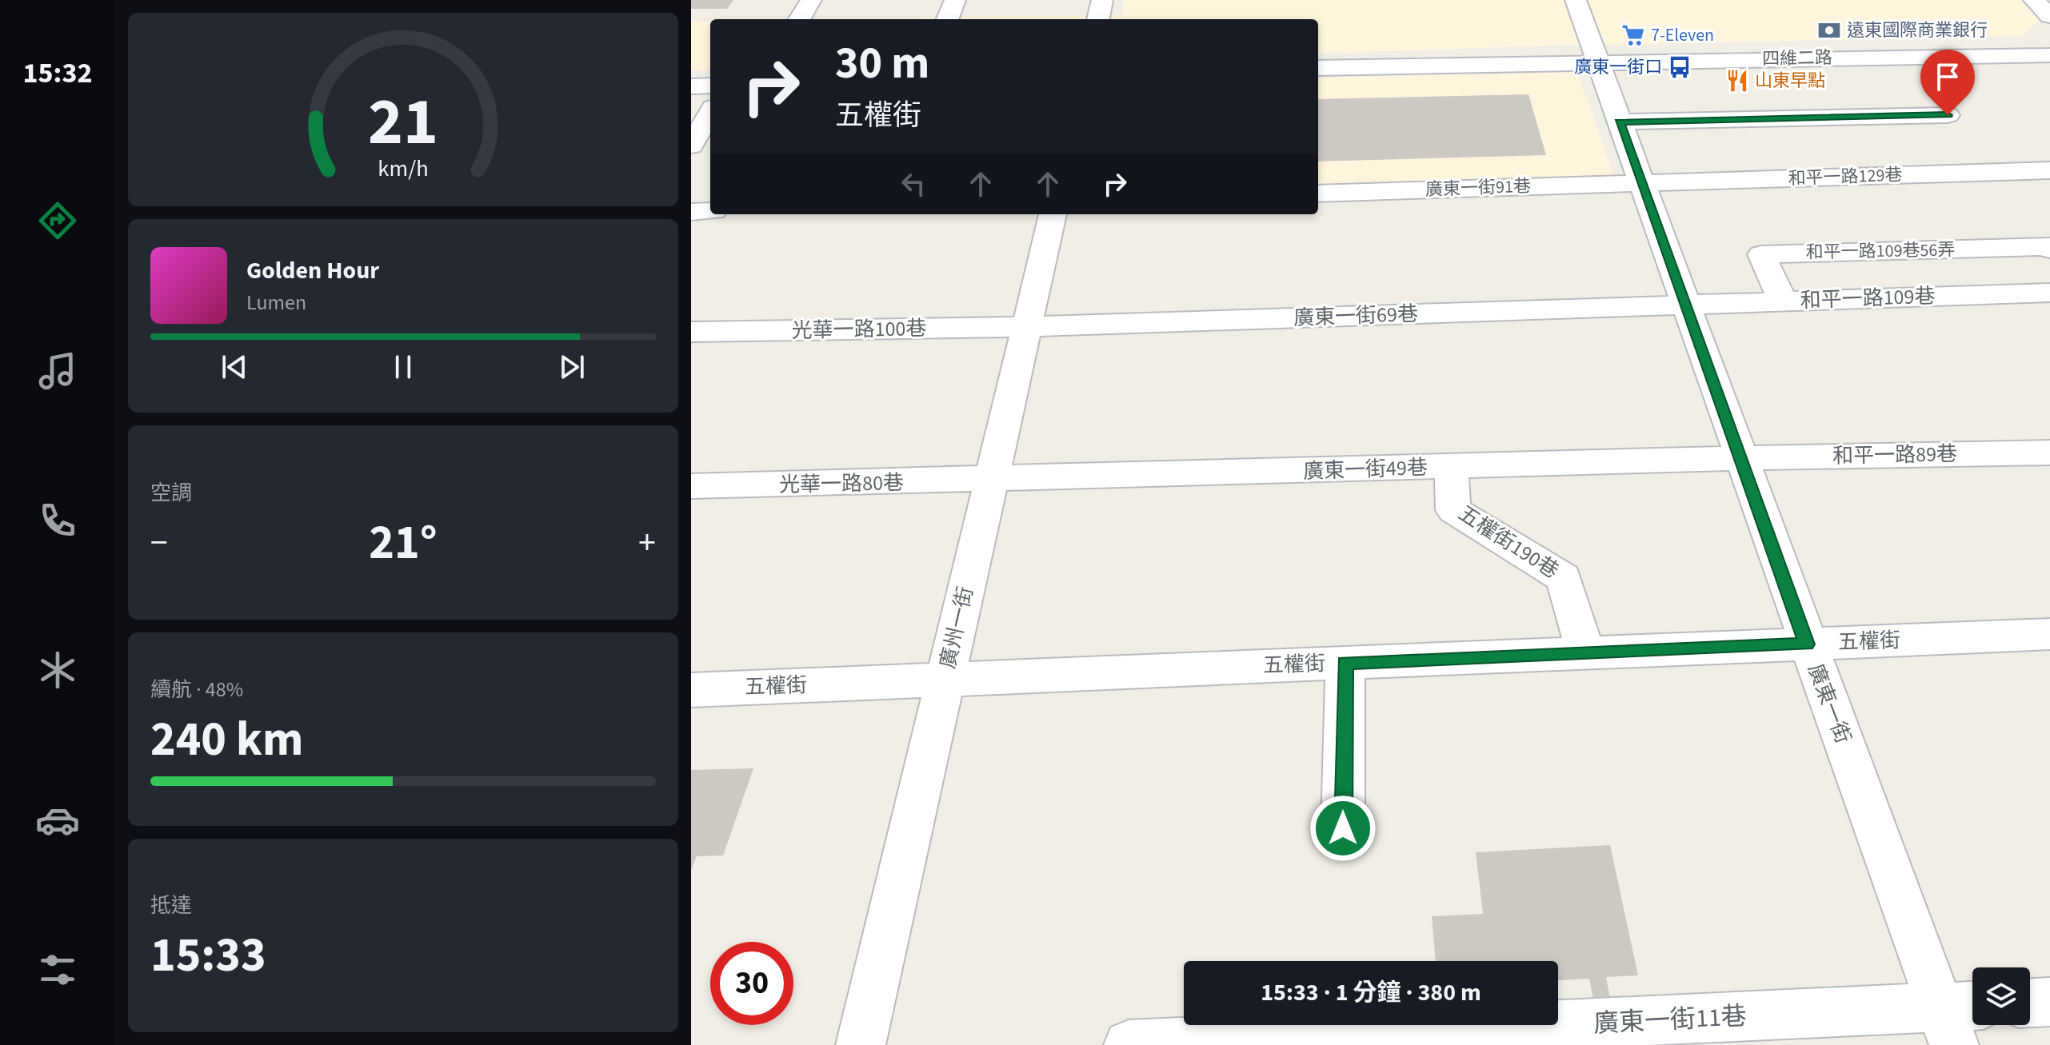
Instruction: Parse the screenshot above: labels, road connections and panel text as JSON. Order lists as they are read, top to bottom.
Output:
{
  "streets": {
    "street": [
      "四維二路",
      "和平一路129巷",
      "廣東一街91巷",
      "和平一路109巷56弄",
      "和平一路109巷",
      "廣東一街69巷",
      "光華一路100巷",
      "和平一路89巷",
      "廣東一街49巷",
      "光華一路80巷",
      "五權街190巷",
      "廣州一街",
      "五權街",
      "廣東一街",
      "廣東一街11巷"
    ]
  },
  "crossings": [
    ["四維二路", "廣東一街"],
    ["和平一路129巷", "廣東一街91巷"],
    ["和平一路129巷", "廣東一街"],
    ["廣東一街91巷", "廣東一街"],
    ["和平一路109巷56弄", "和平一路109巷"],
    ["和平一路109巷", "廣東一街69巷"],
    ["和平一路109巷", "廣東一街"],
    ["廣東一街69巷", "光華一路100巷"],
    ["廣東一街69巷", "廣州一街"],
    ["廣東一街69巷", "廣東一街"],
    ["光華一路100巷", "廣州一街"],
    ["和平一路89巷", "廣東一街49巷"],
    ["和平一路89巷", "廣東一街"],
    ["廣東一街49巷", "光華一路80巷"],
    ["廣東一街49巷", "五權街190巷"],
    ["廣東一街49巷", "廣州一街"],
    ["廣東一街49巷", "廣東一街"],
    ["光華一路80巷", "廣州一街"],
    ["五權街190巷", "五權街"],
    ["廣州一街", "五權街"],
    ["五權街", "廣東一街"],
    ["廣東一街", "廣東一街11巷"]
  ],
  "places": {
    "bank": ["遠東國際商業銀行"],
    "supermarket": ["7-Eleven"],
    "bus stop": ["廣東一街口"],
    "restaurant": ["山東早點"]
  },
  "page": {
    "tabs": "15:32",
    "turn": ["30 m", "五權街"],
    "song": ["Golden Hour", "Lumen"],
    "tile": [
      "空調",
      ["續航 · 48%", "240 km"],
      ["抵達", "15:33"]
    ],
    "heat": ["−", "21°", "+"],
    "limit": "30",
    "trip": "15:33 · 1 分鐘 · 380 m",
    "gauge": ["21", "km/h"]
  }
}
